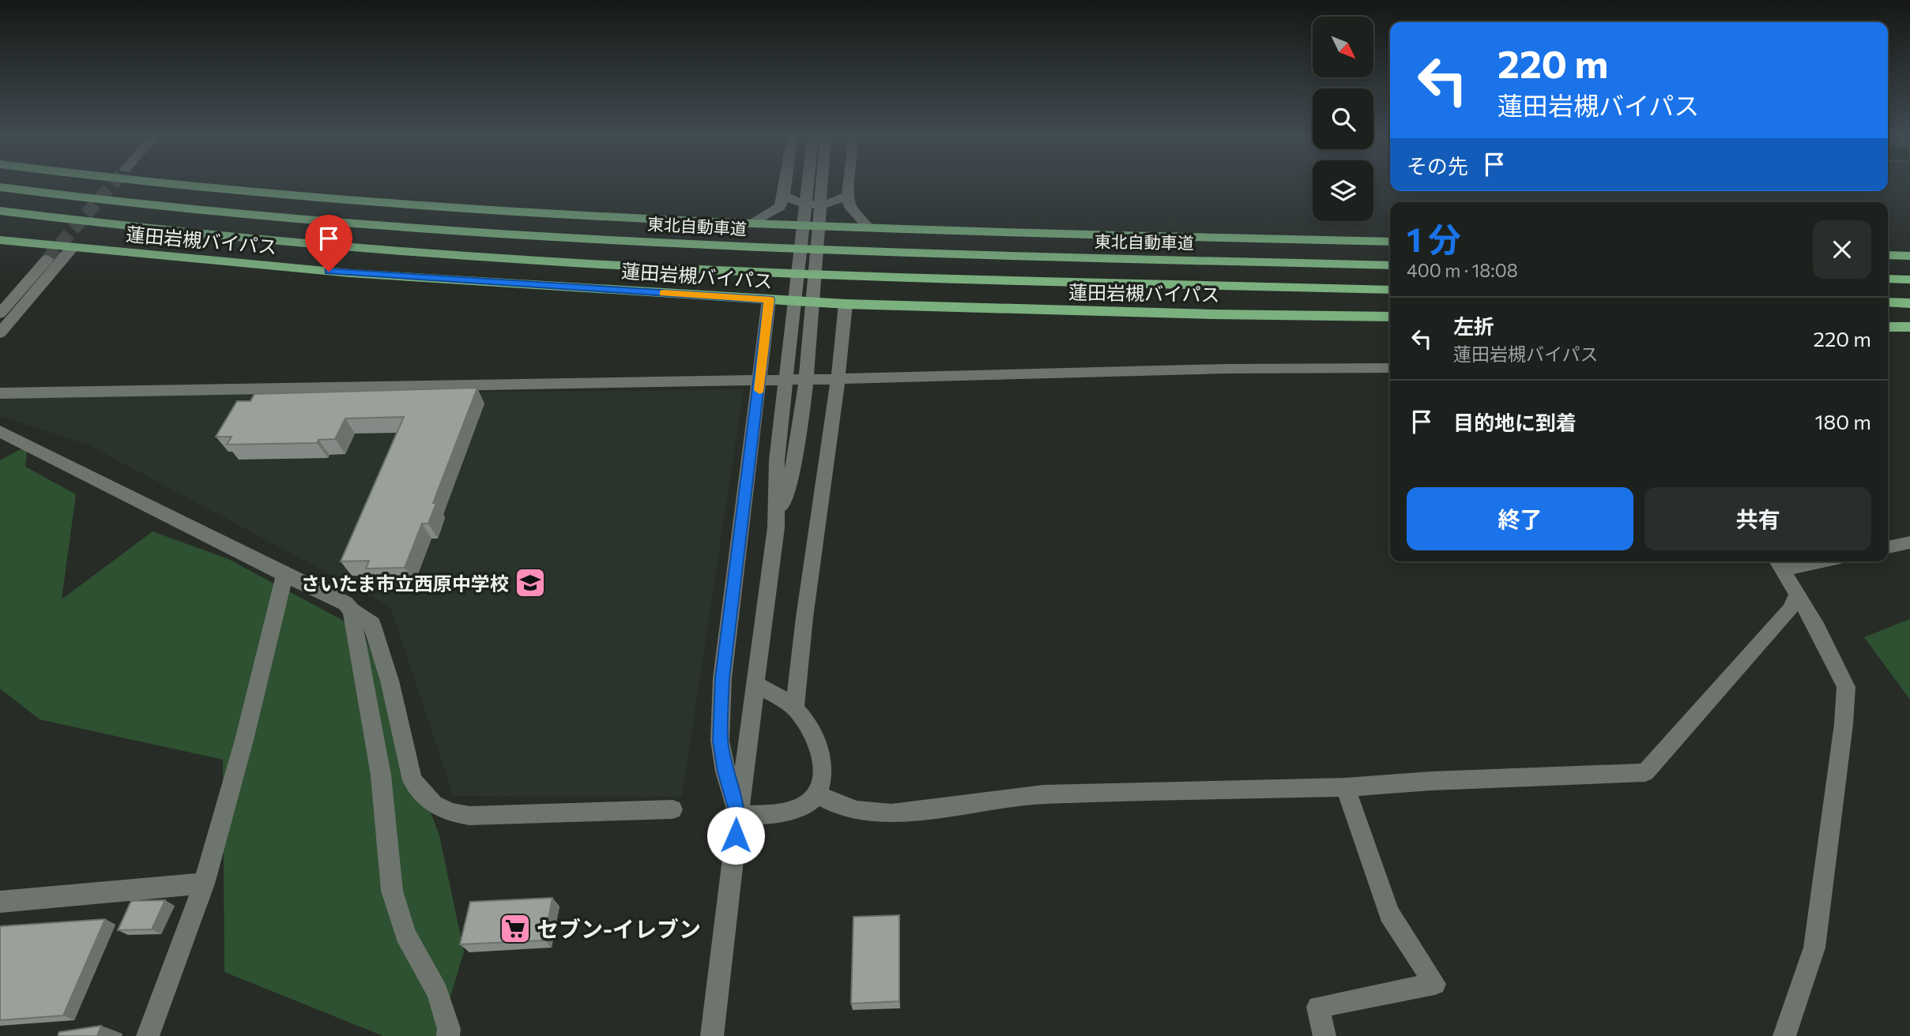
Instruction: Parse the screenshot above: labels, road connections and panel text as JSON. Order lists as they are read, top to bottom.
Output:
{
  "streets": {
    "highway": ["東北自動車道", "蓮田岩槻バイパス"]
  },
  "places": {
    "school or university": ["さいたま市立西原中学校"],
    "supermarket": ["セブン-イレブン"]
  },
  "north": "bottom right",
  "page": {
    "turn": ["220 m", "蓮田岩槻バイパス"],
    "then": "その先",
    "heading": ["1 分", "400 m · 18:08"],
    "list": [
      {
        "name": "左折",
        "note": "蓮田岩槻バイパス",
        "value": "220 m"
      },
      {
        "name": "目的地に到着",
        "value": "180 m"
      }
    ],
    "buttons": ["終了", "共有"]
  }
}
